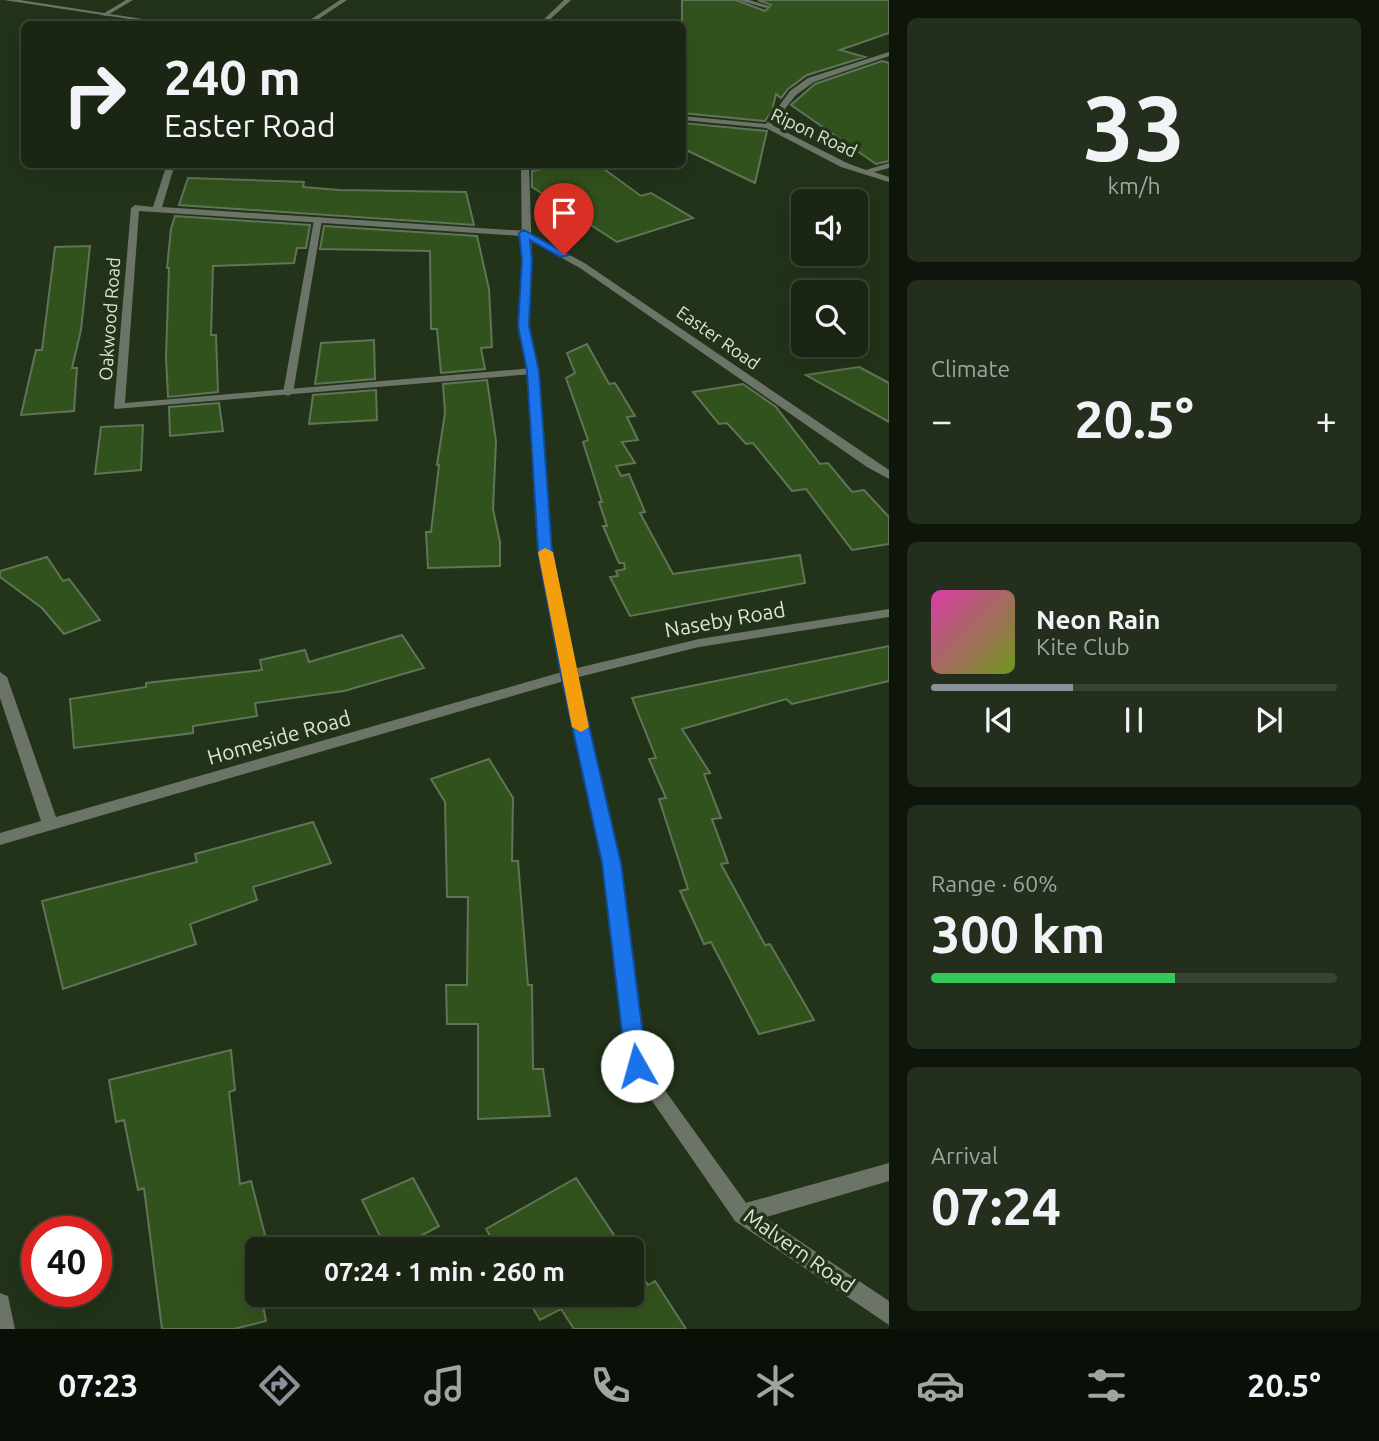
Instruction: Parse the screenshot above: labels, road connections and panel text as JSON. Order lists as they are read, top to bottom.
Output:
{
  "streets": {
    "street": [
      "Ripon Road",
      "Oakwood Road",
      "Easter Road",
      "Naseby Road",
      "Homeside Road",
      "Malvern Road"
    ]
  },
  "crossings": [
    ["Oakwood Road", "Easter Road"],
    ["Oakwood Road", "Malvern Road"],
    ["Easter Road", "Malvern Road"],
    ["Naseby Road", "Homeside Road"],
    ["Naseby Road", "Malvern Road"],
    ["Homeside Road", "Malvern Road"]
  ],
  "page": {
    "tile": [
      ["33", "km/h"],
      "Climate",
      ["Range · 60%", "300 km"],
      ["Arrival", "07:24"]
    ],
    "turn": ["240 m", "Easter Road"],
    "heat": ["−", "20.5°", "+"],
    "song": ["Neon Rain", "Kite Club"],
    "limit": "40",
    "trip": "07:24 · 1 min · 260 m",
    "tabs": ["07:23", "20.5°"]
  }
}
